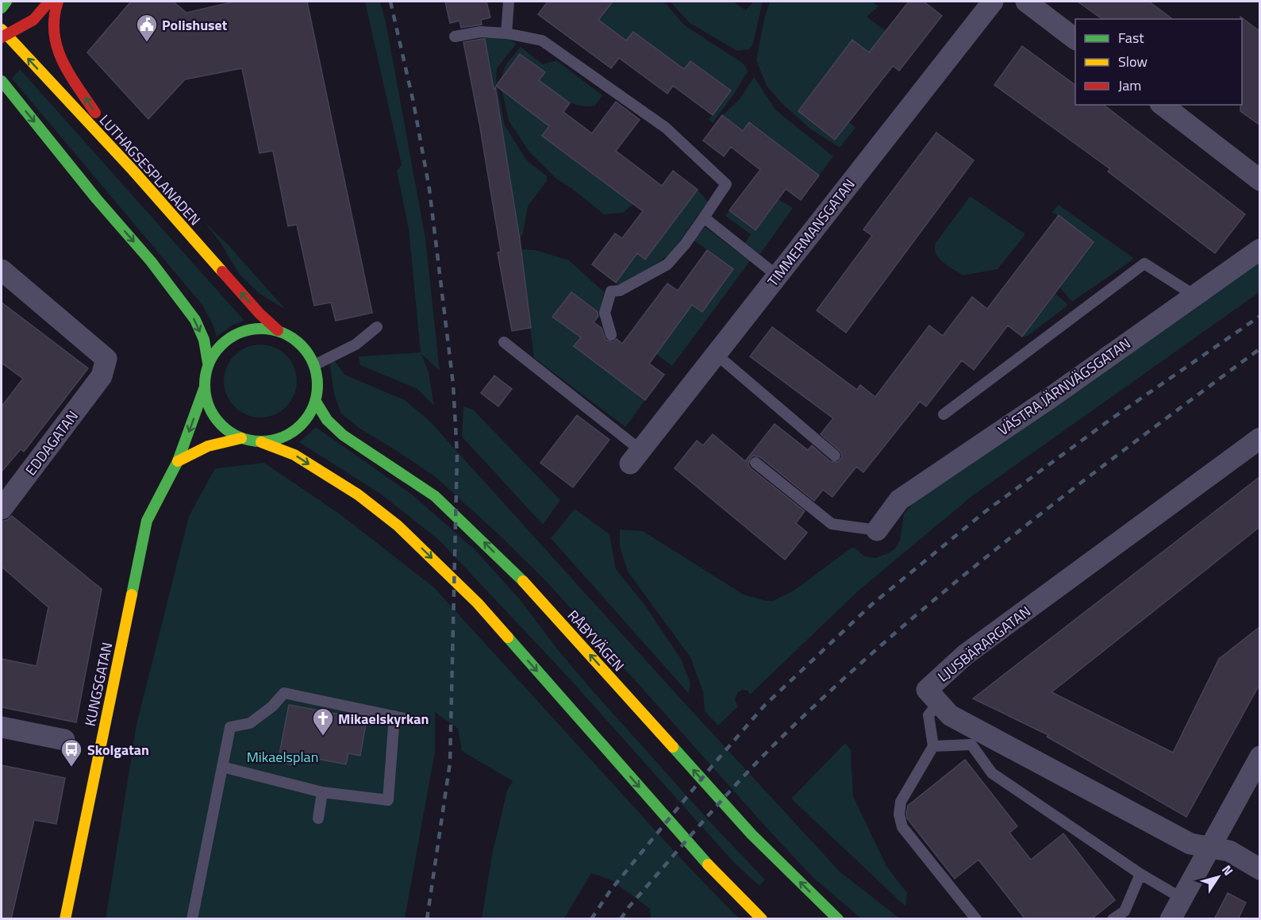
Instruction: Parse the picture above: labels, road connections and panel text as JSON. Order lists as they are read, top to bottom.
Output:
{
  "streets": {
    "main road": ["LUTHAGSESPLANADEN", "RÅBYVÄGEN", "KUNGSGATAN"],
    "street": [
      "TIMMERMANSGATAN",
      "VÄSTRA JÄRNVÄGSGATAN",
      "EDDAGATAN",
      "LJUSBÄRARGATAN"
    ]
  },
  "crossings": [
    ["LUTHAGSESPLANADEN", "RÅBYVÄGEN"],
    ["LUTHAGSESPLANADEN", "KUNGSGATAN"],
    ["RÅBYVÄGEN", "KUNGSGATAN"]
  ],
  "parks": ["Mikaelsplan"],
  "places": {
    "public building": ["Polishuset"],
    "church": ["Mikaelskyrkan"],
    "bus stop": ["Skolgatan"]
  },
  "legend": ["Fast", "Slow", "Jam"],
  "north": "top right"
}
